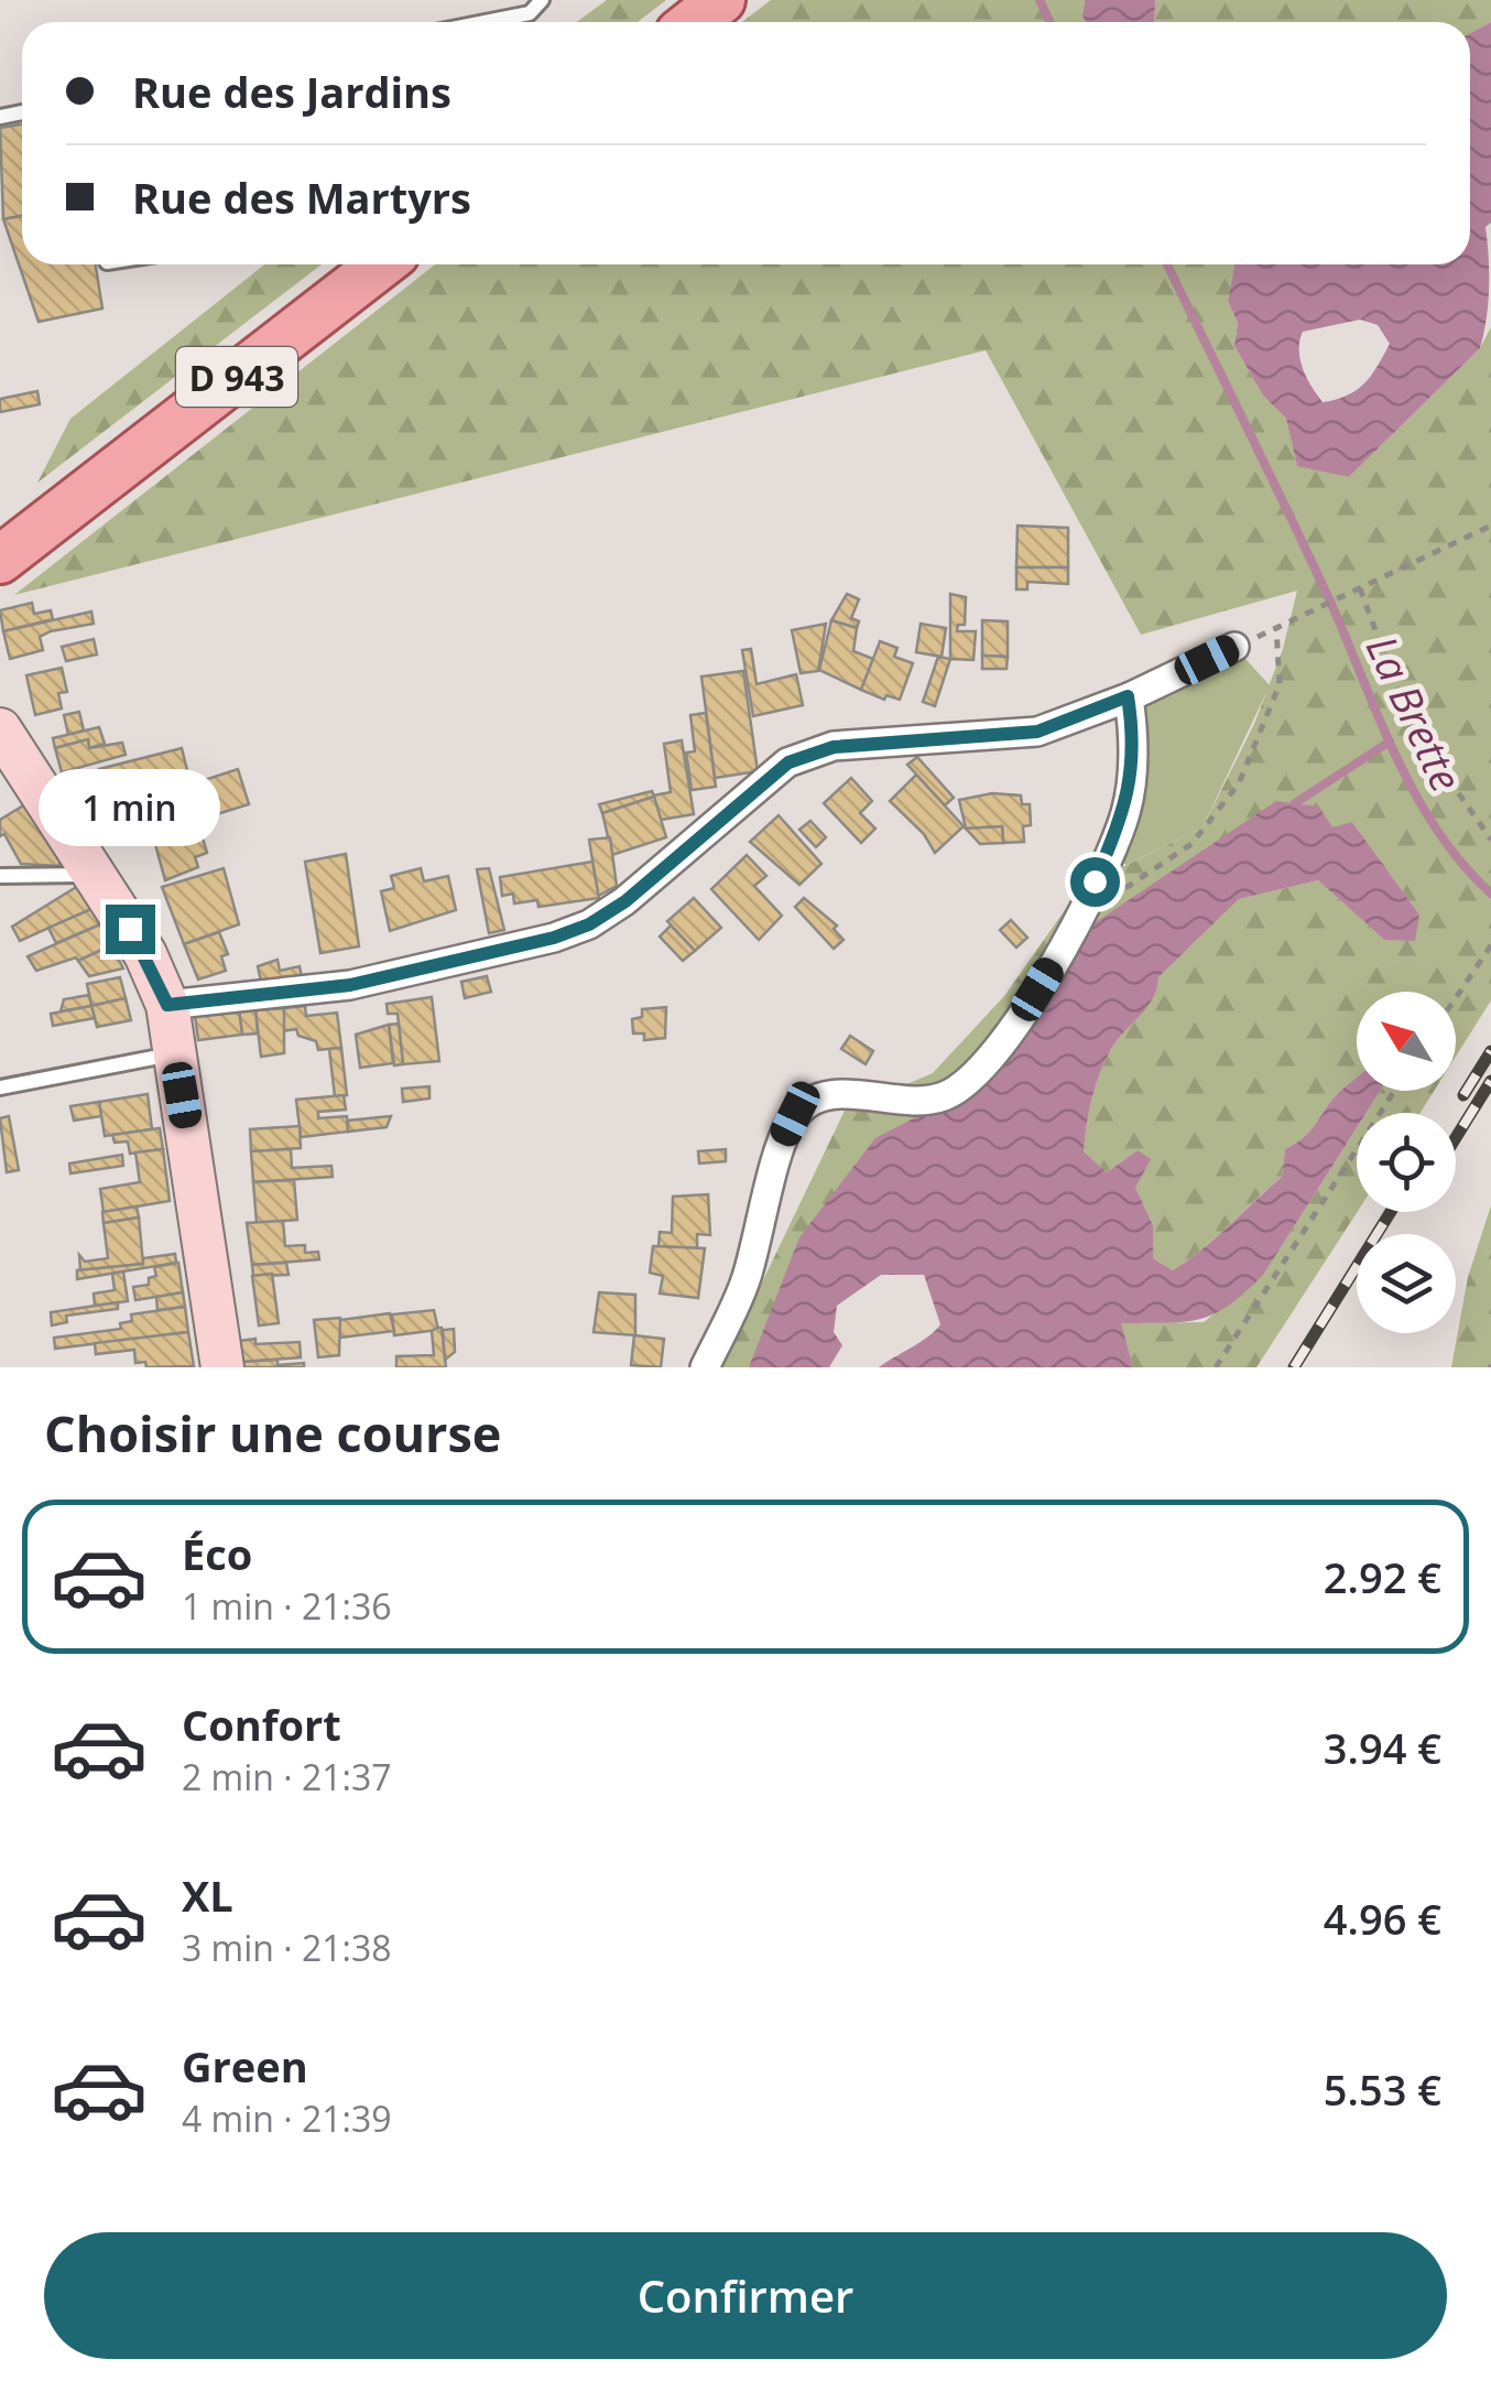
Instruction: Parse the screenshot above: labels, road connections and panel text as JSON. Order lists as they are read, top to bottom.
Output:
{
  "streets": {
    "main road": ["D 943"]
  },
  "water": ["La Brette"],
  "north": "top left",
  "page": {
    "banner": ["Rue des Jardins", "Rue des Martyrs"],
    "bubble": "1 min",
    "heading": "Choisir une course",
    "list": [
      {
        "name": "Éco",
        "note": "1 min · 21:36",
        "value": "2.92 €"
      },
      {
        "name": "Confort",
        "note": "2 min · 21:37",
        "value": "3.94 €"
      },
      {
        "name": "XL",
        "note": "3 min · 21:38",
        "value": "4.96 €"
      },
      {
        "name": "Green",
        "note": "4 min · 21:39",
        "value": "5.53 €"
      }
    ],
    "buttons": "Confirmer"
  }
}
